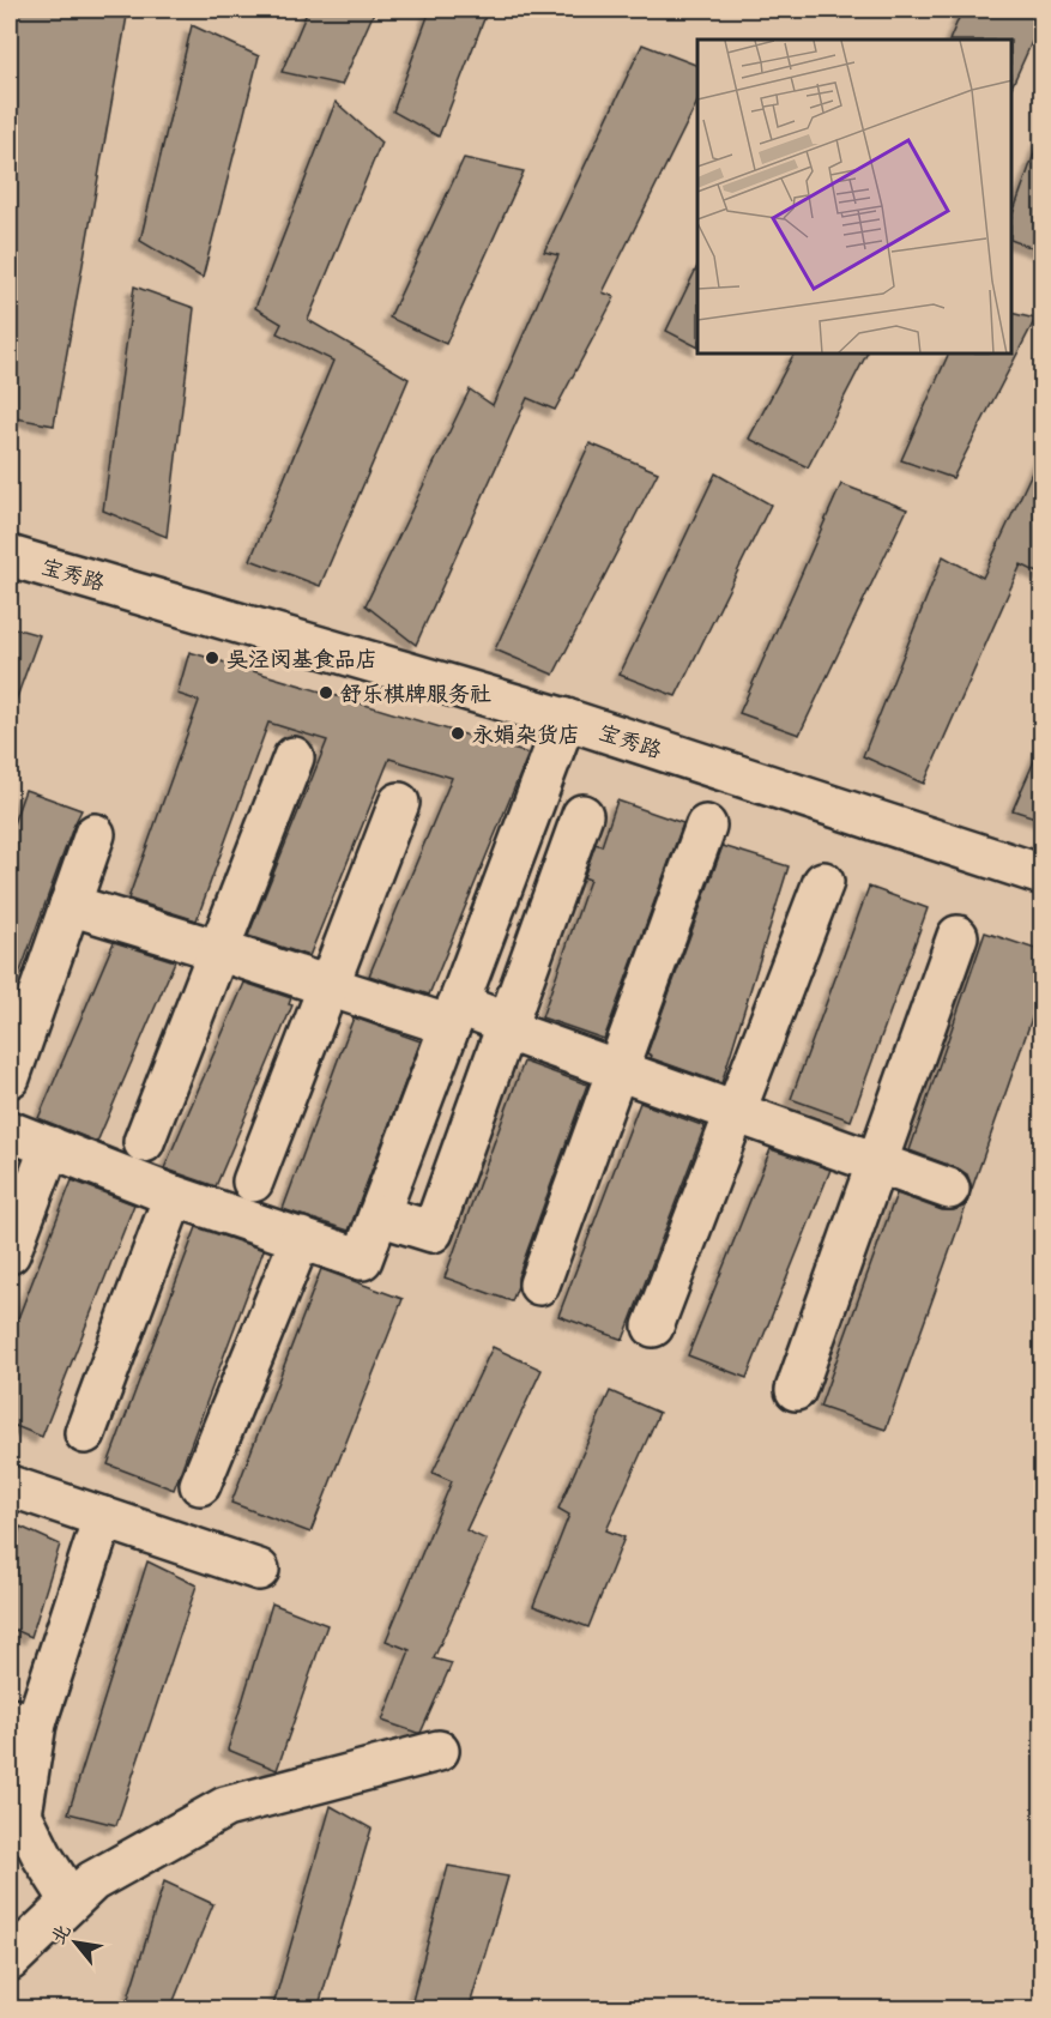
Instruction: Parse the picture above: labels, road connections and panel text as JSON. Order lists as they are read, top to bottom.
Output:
{
  "streets": {
    "street": ["宝秀路"]
  },
  "places": ["吴泾闵基食品店", "舒乐棋牌服务社", "永娟杂货店"],
  "north": "top left"
}
